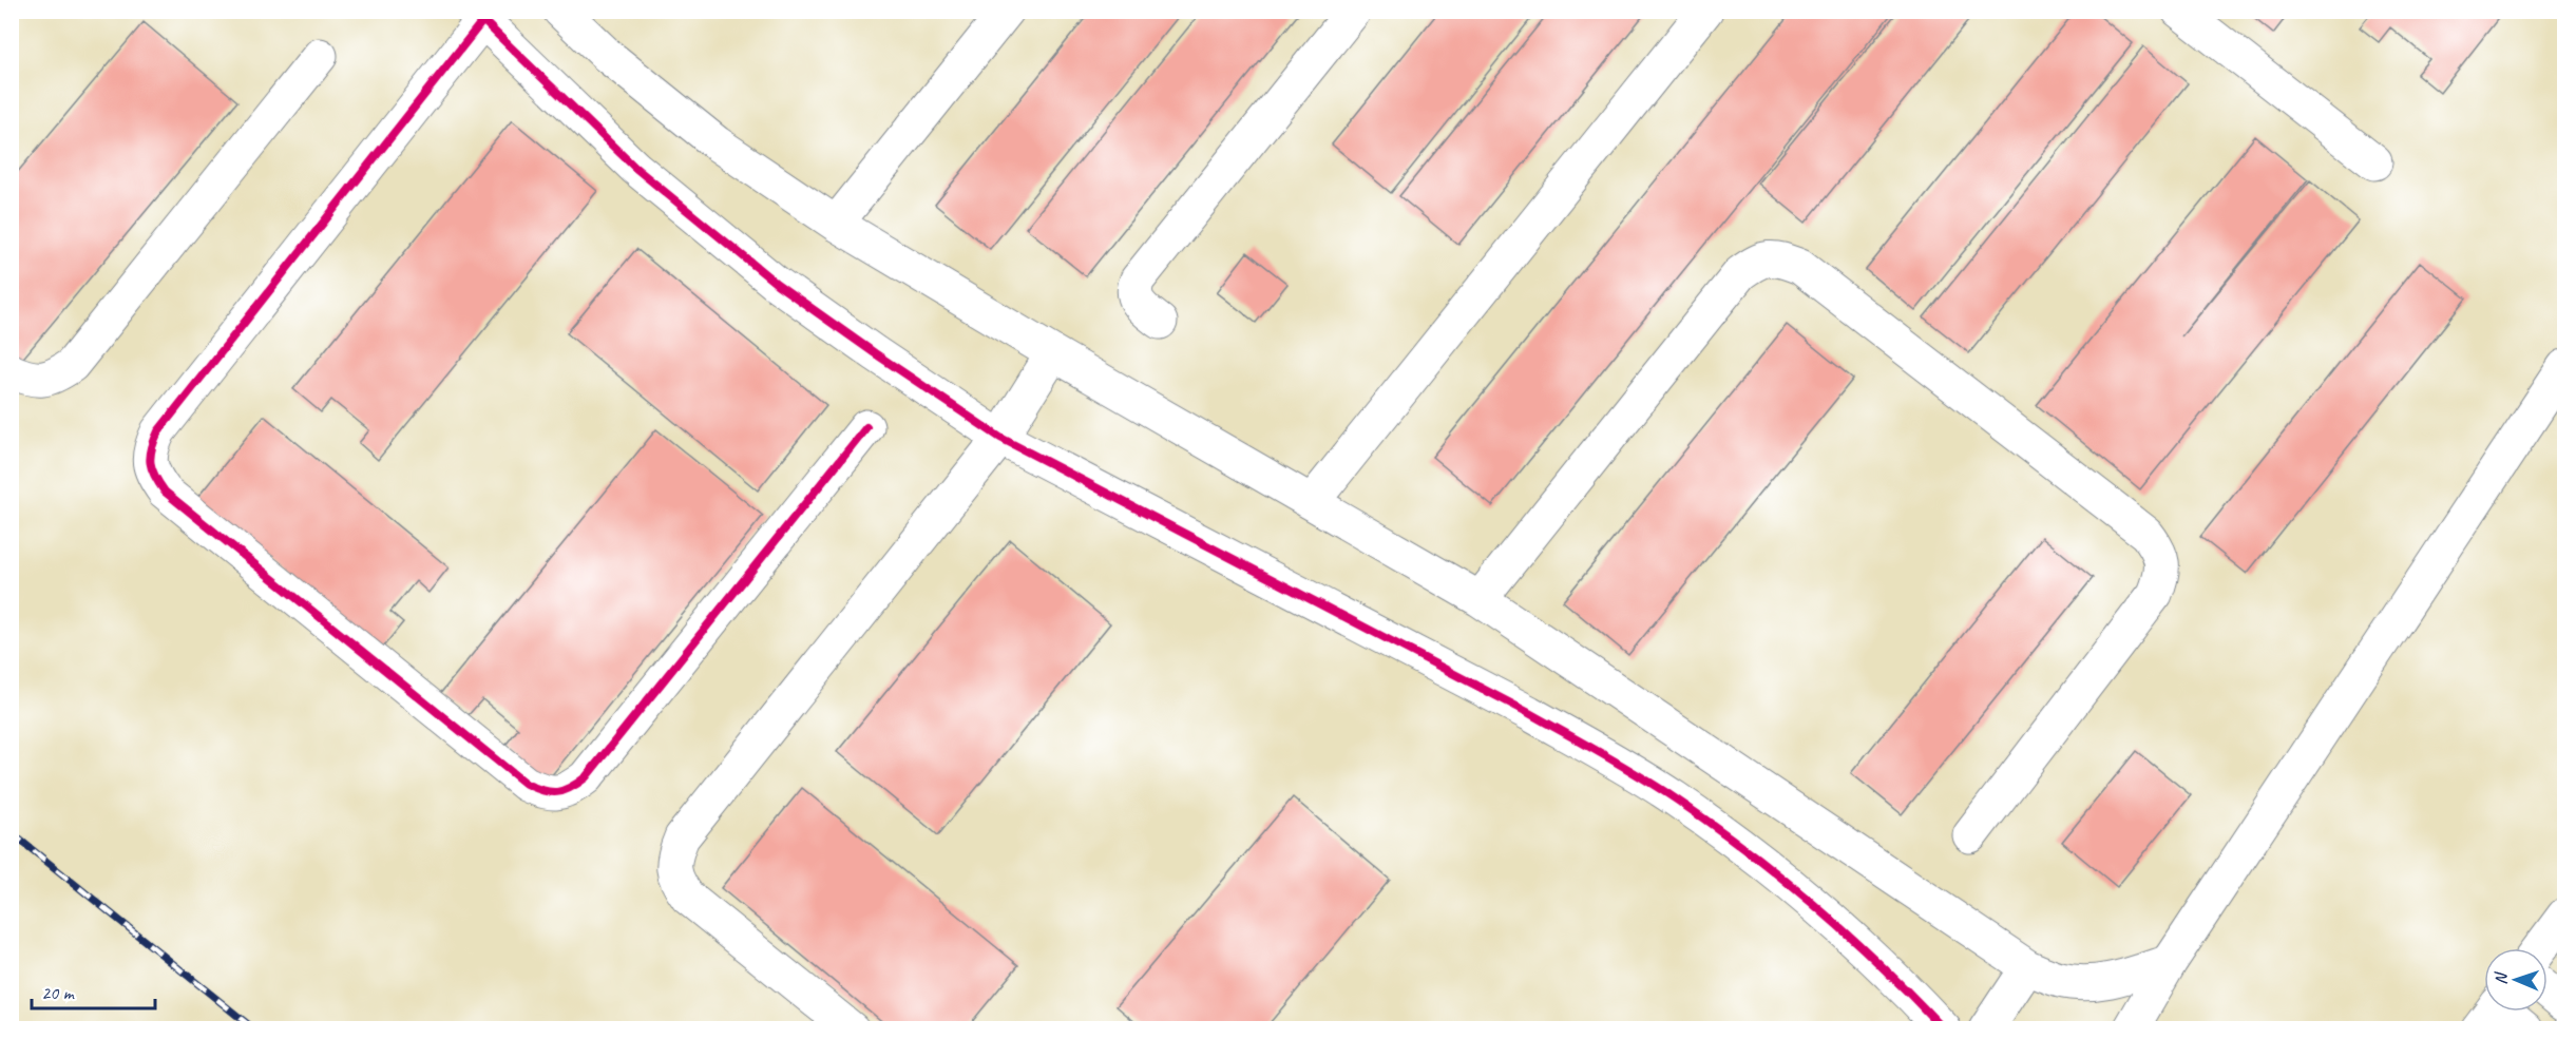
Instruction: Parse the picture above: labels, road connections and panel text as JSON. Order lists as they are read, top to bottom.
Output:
{
  "scale_bar": "20 m",
  "north": "left"
}
